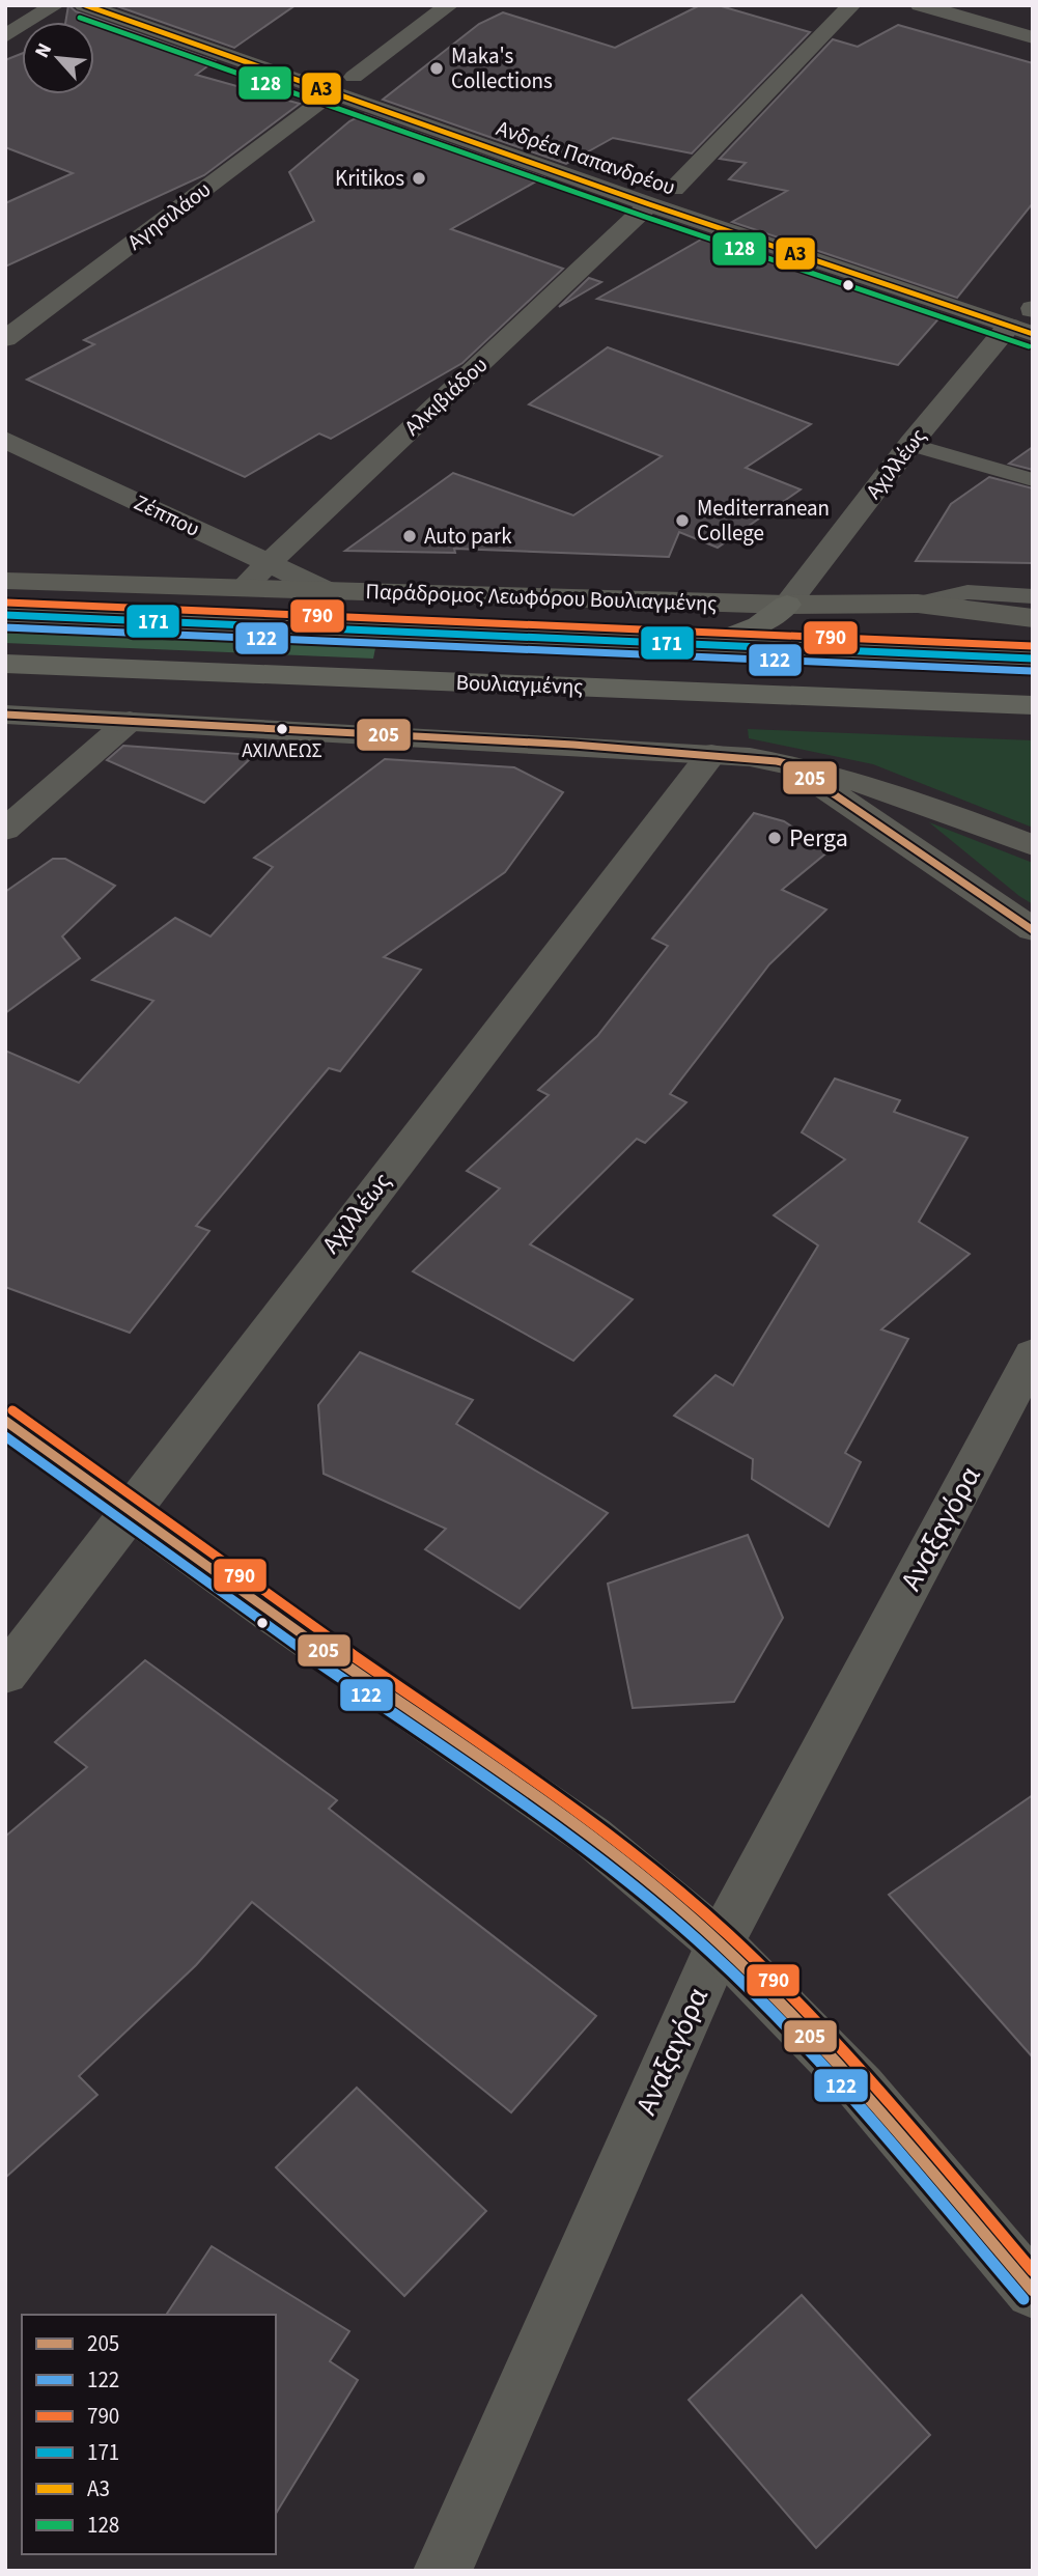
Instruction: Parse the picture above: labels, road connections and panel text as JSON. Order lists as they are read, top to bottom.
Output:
{
  "streets": {
    "main road": ["Βουλιαγμένης"],
    "street": [
      "Ανδρέα Παπανδρέου",
      "Αγησιλάου",
      "Αλκιβιάδου",
      "Αχιλλέως",
      "Ζέππου",
      "Παράδρομος Λεωφόρου Βουλιαγμένης",
      "Αναξαγόρα"
    ]
  },
  "crossings": [
    ["Ανδρέα Παπανδρέου", "Αγησιλάου"],
    ["Ανδρέα Παπανδρέου", "Αλκιβιάδου"],
    ["Ανδρέα Παπανδρέου", "Αχιλλέως"],
    ["Αλκιβιάδου", "Ζέππου"],
    ["Αλκιβιάδου", "Παράδρομος Λεωφόρου Βουλιαγμένης"],
    ["Αχιλλέως", "Παράδρομος Λεωφόρου Βουλιαγμένης"],
    ["Ζέππου", "Παράδρομος Λεωφόρου Βουλιαγμένης"]
  ],
  "places": [
    "Maka's Collections",
    "Kritikos",
    "Mediterranean College",
    "Auto park",
    "ΑΧΙΛΛΕΩΣ",
    "Perga"
  ],
  "lines": [
    "transit line Α3",
    "transit line 128",
    "transit line 790",
    "transit line 171",
    "transit line 122",
    "transit line 205"
  ],
  "legend": [
    "205",
    "122",
    "790",
    "171",
    "Α3",
    "128"
  ],
  "north": "top left"
}
